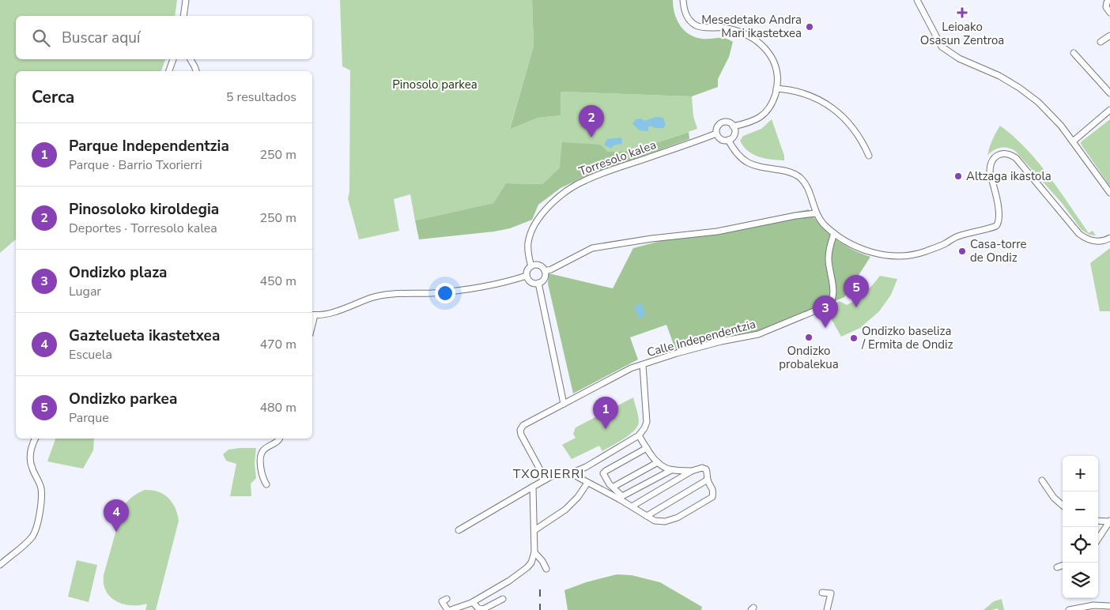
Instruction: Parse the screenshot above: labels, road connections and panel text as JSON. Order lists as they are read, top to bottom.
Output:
{
  "streets": {
    "street": ["Torresolo kalea", "Calle Independentzia"]
  },
  "districts": ["TXORIERRI"],
  "parks": ["Pinosolo parkea"],
  "places": {
    "health": ["Leioako Osasun Zentroa"],
    "other": [
      "Mesedetako Andra Mari ikastetxea",
      "Altzaga ikastola",
      "Casa-torre de Ondiz",
      "Ondizko probalekua",
      "Ondizko baseliza / Ermita de Ondiz"
    ]
  },
  "page": {
    "search": "Buscar aquí",
    "heading": ["Cerca", "5 resultados"],
    "pins": [
      "2",
      "5",
      "3",
      "1",
      "4"
    ],
    "list": [
      {
        "mark": "1",
        "name": "Parque Independentzia",
        "note": "Parque · Barrio Txorierri",
        "value": "250 m"
      },
      {
        "mark": "2",
        "name": "Pinosoloko kiroldegia",
        "note": "Deportes · Torresolo kalea",
        "value": "250 m"
      },
      {
        "mark": "3",
        "name": "Ondizko plaza",
        "note": "Lugar",
        "value": "450 m"
      },
      {
        "mark": "4",
        "name": "Gaztelueta ikastetxea",
        "note": "Escuela",
        "value": "470 m"
      },
      {
        "mark": "5",
        "name": "Ondizko parkea",
        "note": "Parque",
        "value": "480 m"
      }
    ],
    "map_buttons": ["+", "−"]
  }
}
